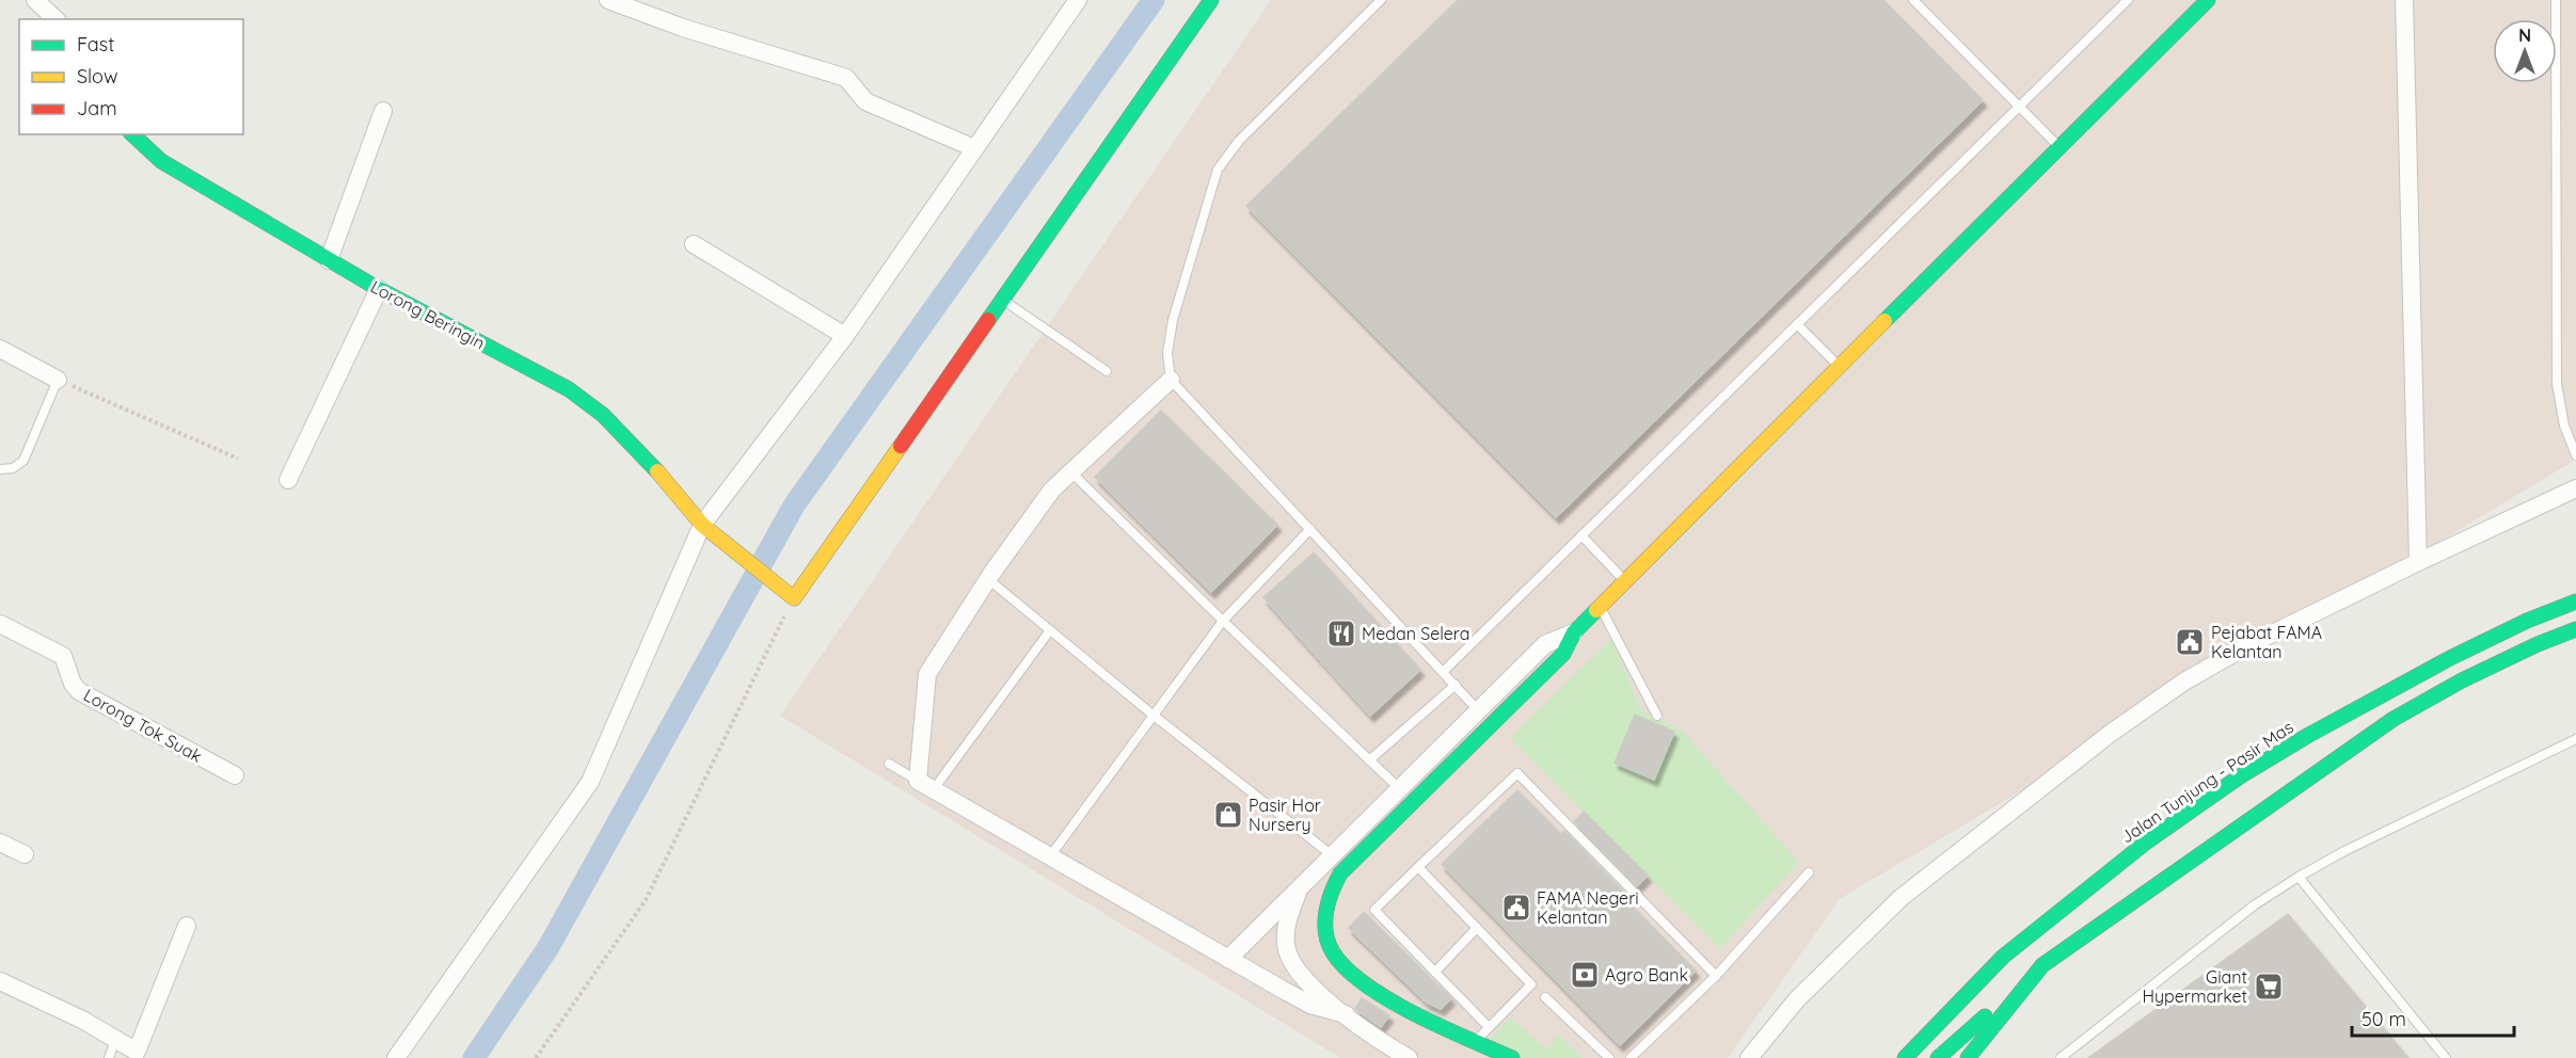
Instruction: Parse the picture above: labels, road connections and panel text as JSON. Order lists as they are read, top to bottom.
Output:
{
  "streets": {
    "street": ["Lorong Beringin", "Lorong Tok Suak", "Jalan Tunjung - Pasir Mas"]
  },
  "places": {
    "restaurant": ["Medan Selera"],
    "public building": ["Pejabat FAMA Kelantan", "FAMA Negeri Kelantan"],
    "shop": ["Pasir Hor Nursery"],
    "bank": ["Agro Bank"],
    "supermarket": ["Giant Hypermarket"]
  },
  "legend": ["Fast", "Slow", "Jam"],
  "scale_bar": "50 m",
  "north": "top"
}
